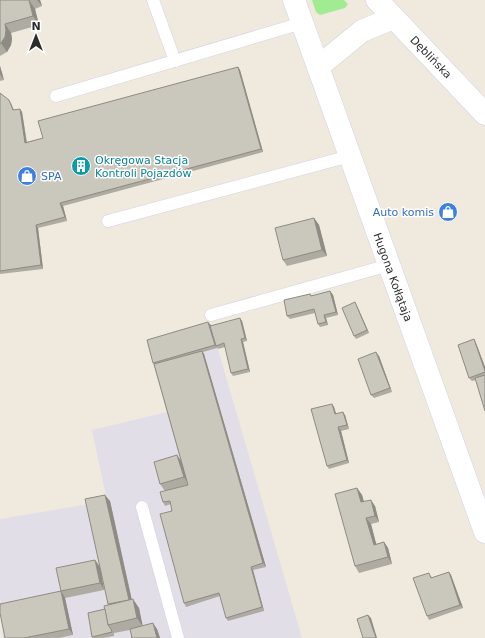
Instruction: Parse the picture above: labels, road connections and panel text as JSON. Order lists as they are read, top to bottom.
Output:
{
  "streets": {
    "street": ["Dęblińska", "Hugona Kołłątaja"]
  },
  "places": {
    "building": ["Okręgowa Stacja Kontroli Pojazdów"],
    "shop": ["SPA", "Auto komis"]
  },
  "north": "top"
}
